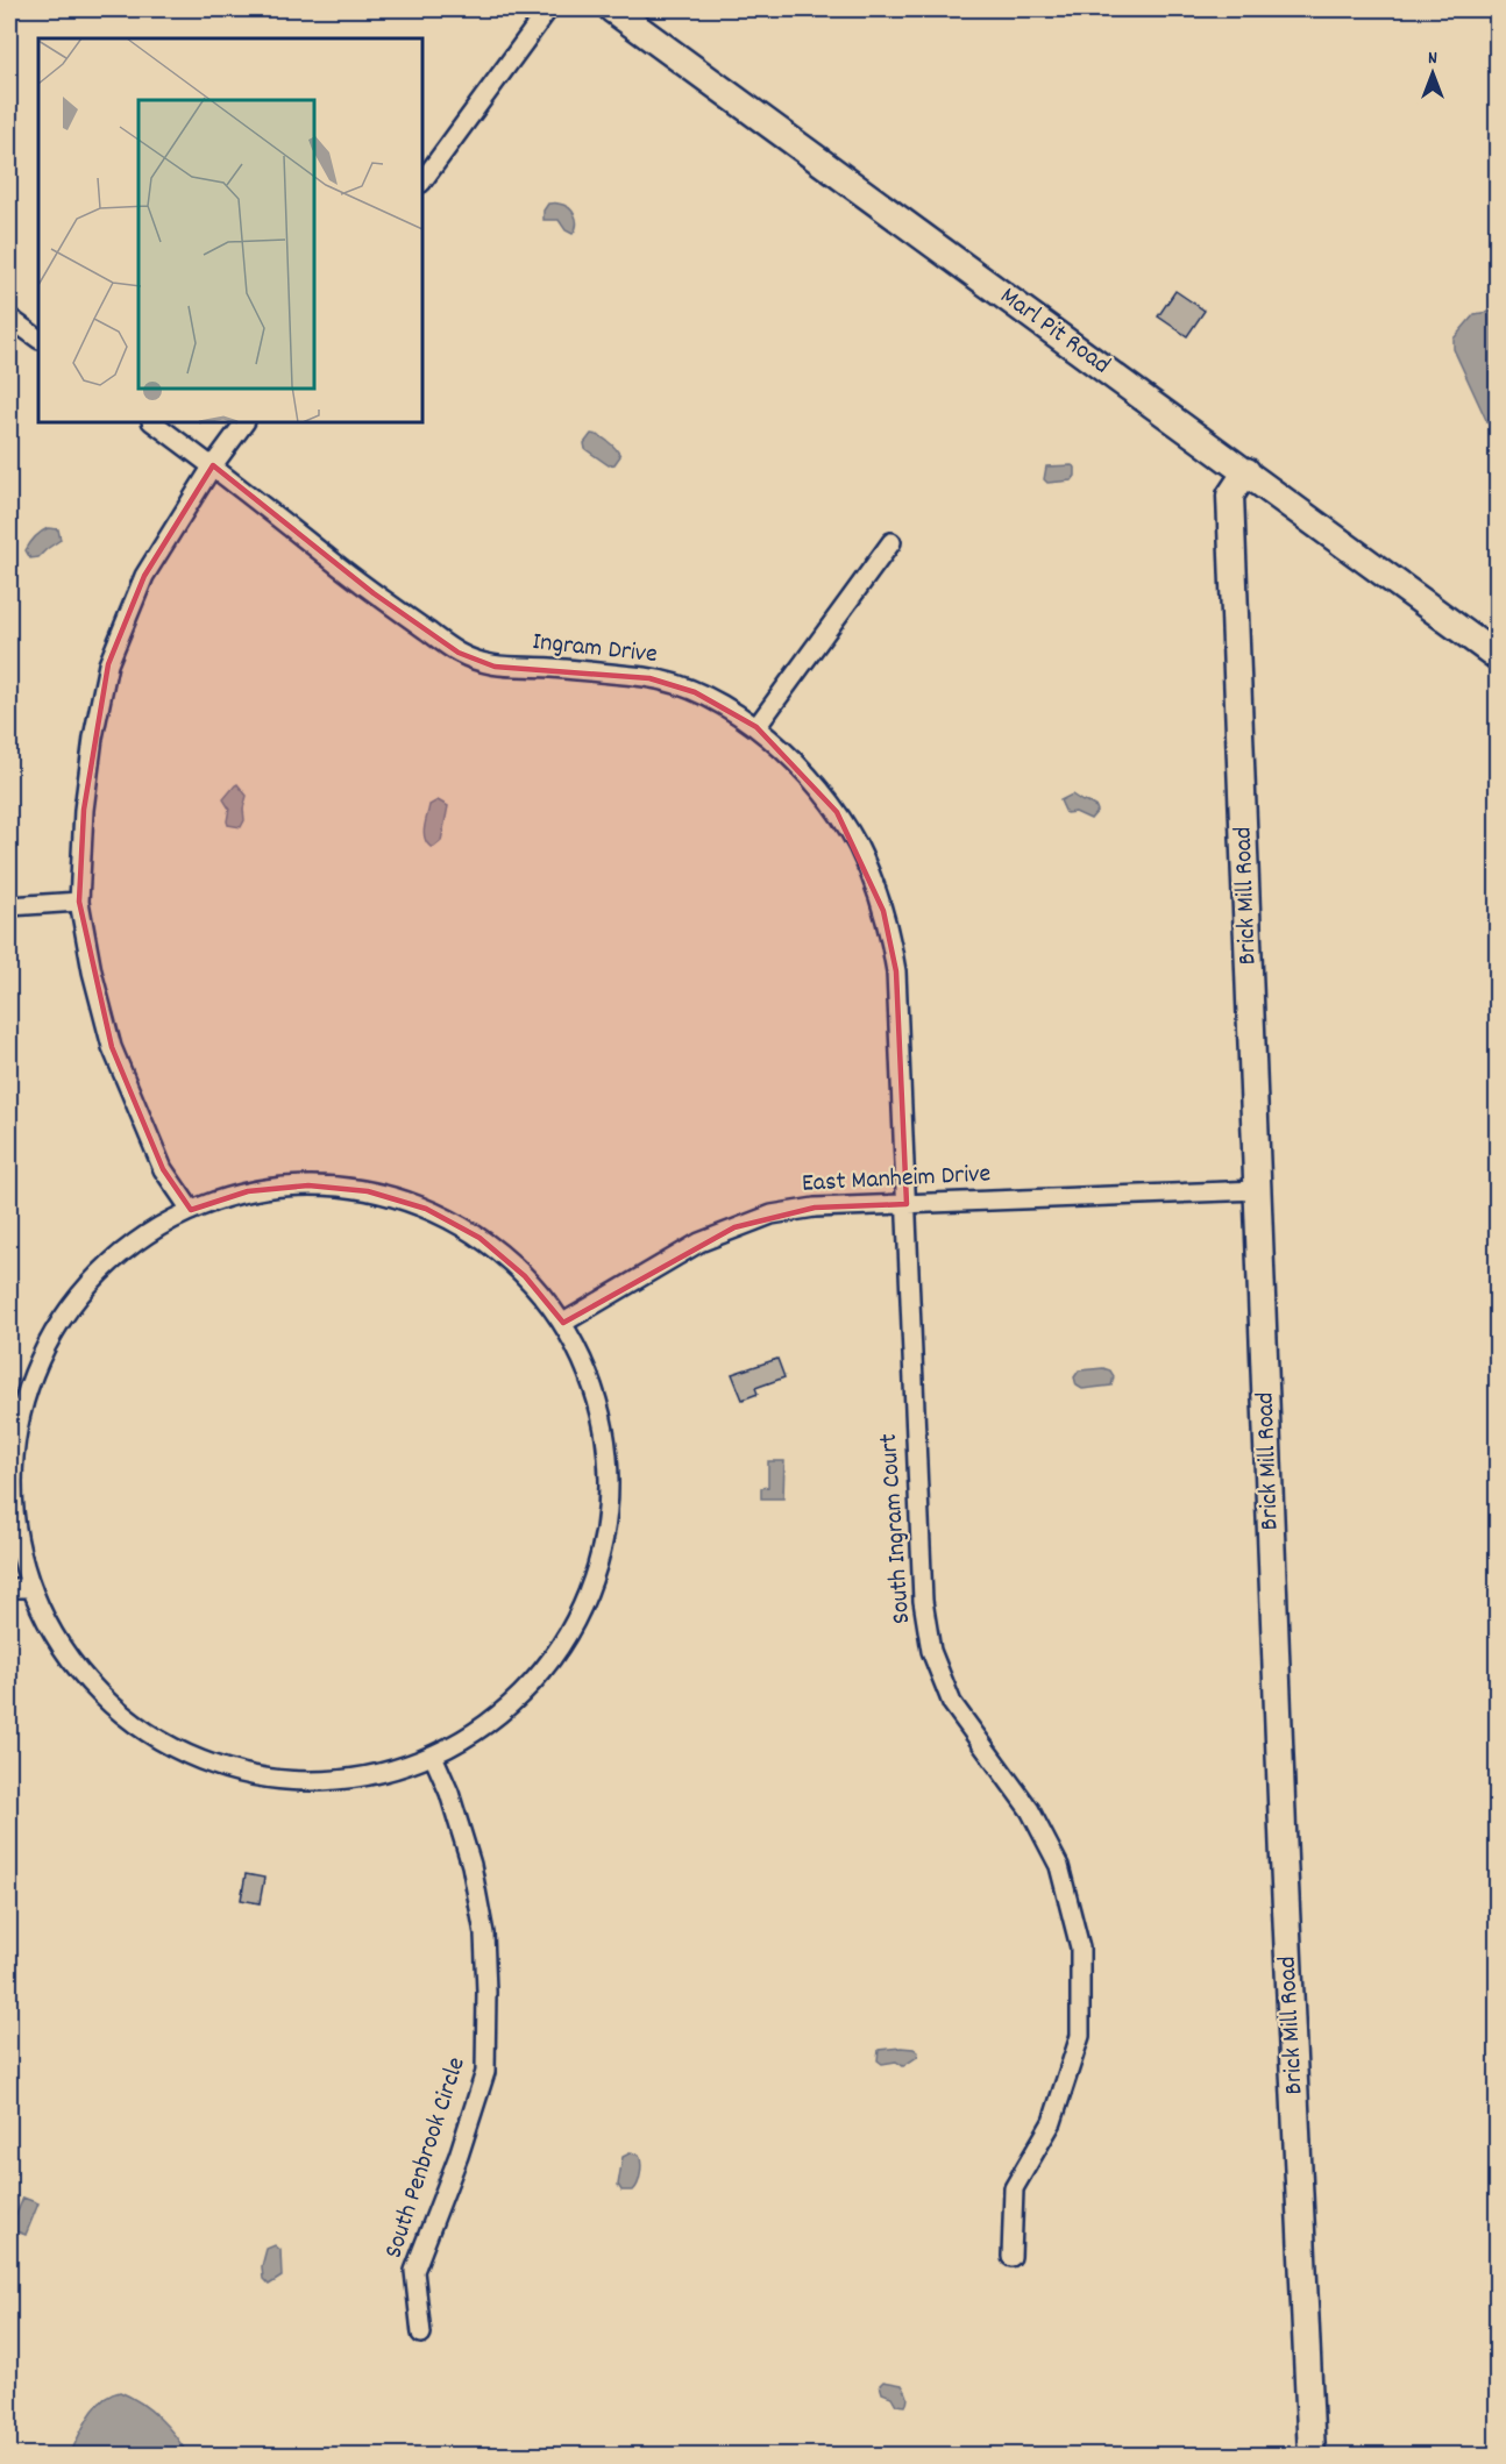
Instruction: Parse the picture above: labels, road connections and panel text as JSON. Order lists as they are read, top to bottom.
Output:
{
  "streets": {
    "street": [
      "Marl Pit Road",
      "Ingram Drive",
      "Brick Mill Road",
      "East Manheim Drive",
      "South Ingram Court",
      "South Penbrook Circle"
    ]
  },
  "crossings": [
    ["Marl Pit Road", "Brick Mill Road"],
    ["Ingram Drive", "East Manheim Drive"],
    ["Ingram Drive", "South Ingram Court"],
    ["Brick Mill Road", "East Manheim Drive"],
    ["East Manheim Drive", "South Ingram Court"]
  ],
  "north": "top"
}
